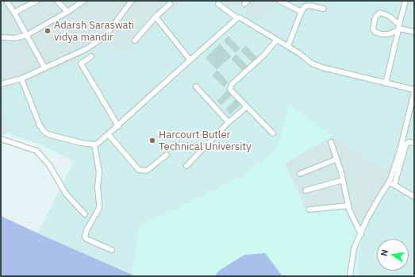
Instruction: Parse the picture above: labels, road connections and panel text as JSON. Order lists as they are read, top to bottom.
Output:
{
  "places": ["Adarsh Saraswati vidya mandir", "Harcourt Butler Technical University"],
  "north": "left"
}
